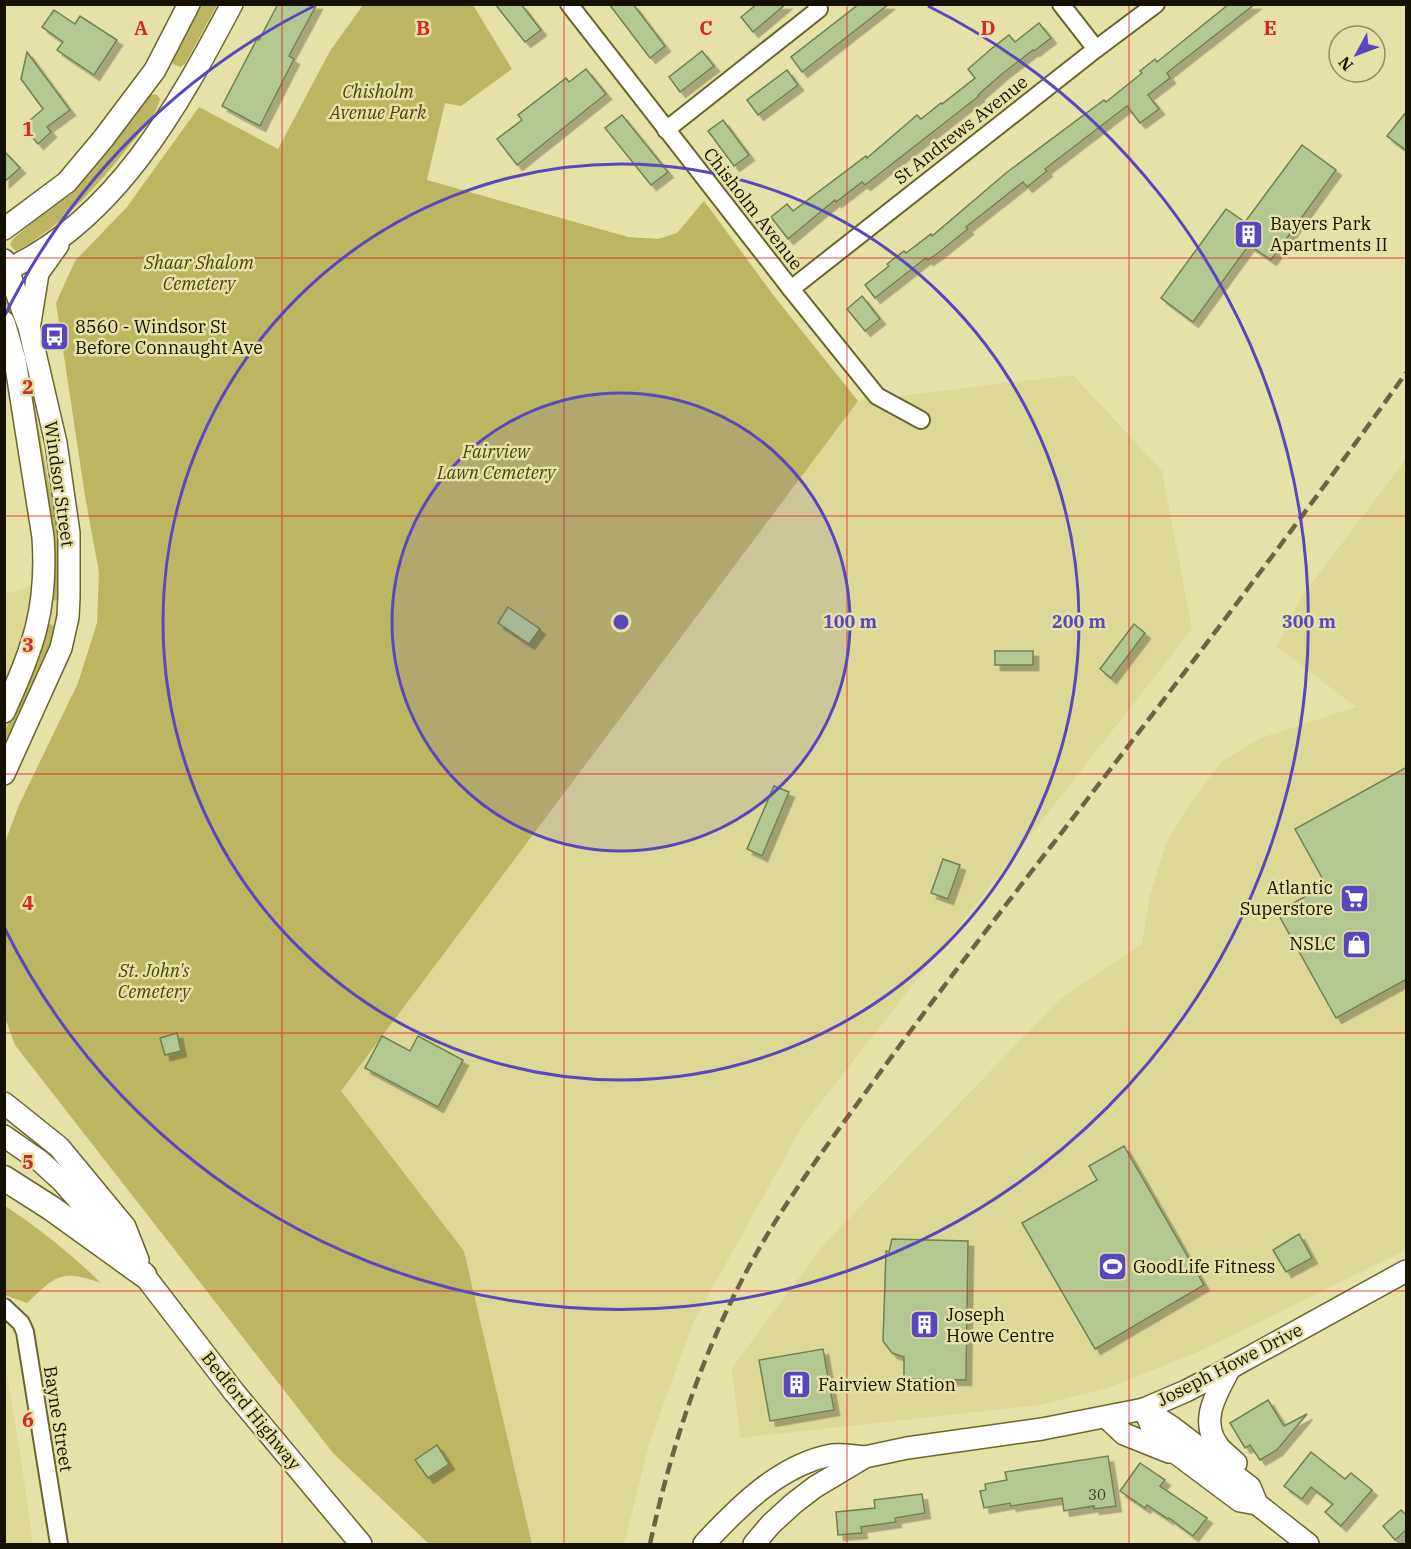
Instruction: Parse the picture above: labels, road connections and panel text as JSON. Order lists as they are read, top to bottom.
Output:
{
  "streets": {
    "main road": ["Windsor Street", "Joseph Howe Drive", "Bedford Highway"],
    "street": ["St Andrews Avenue", "Chisholm Avenue", "Bayne Street"]
  },
  "crossings": [
    ["St Andrews Avenue", "Chisholm Avenue"]
  ],
  "parks": [
    "Chisholm Avenue Park",
    "Shaar Shalom Cemetery",
    "Fairview Lawn Cemetery",
    "St. John's Cemetery"
  ],
  "places": {
    "building": ["Bayers Park Apartments II", "Joseph Howe Centre", "Fairview Station"],
    "bus stop": ["8560 - Windsor St Before Connaught Ave"],
    "supermarket": ["Atlantic Superstore"],
    "shop": ["NSLC"],
    "sports": ["GoodLife Fitness"]
  },
  "house_numbers": ["30"],
  "north": "bottom left",
  "grid": {
    "columns": [
      "A",
      "B",
      "C",
      "D",
      "E"
    ],
    "rows": [
      "1",
      "2",
      "3",
      "4",
      "5",
      "6"
    ]
  },
  "rings": ["100 m", "200 m", "300 m"]
}
